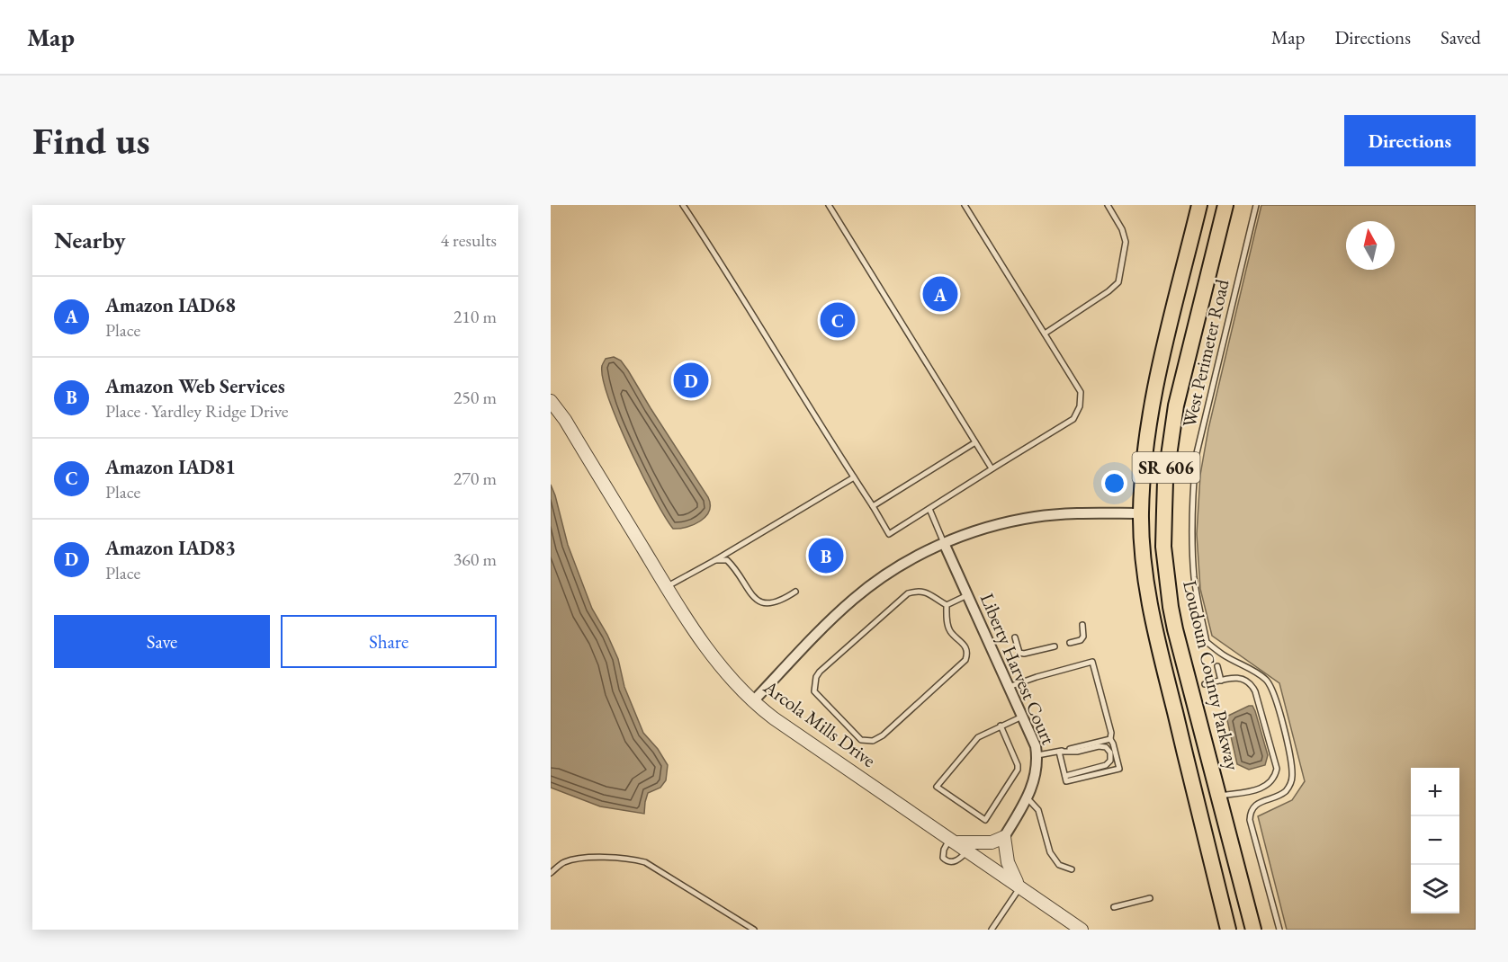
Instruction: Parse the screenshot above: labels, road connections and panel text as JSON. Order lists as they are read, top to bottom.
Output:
{
  "streets": {
    "main road": ["SR 606", "Loudoun County Parkway"],
    "street": ["Liberty Harvest Court", "Arcola Mills Drive"],
    "lane": ["West Perimeter Road"]
  },
  "north": "top",
  "page": {
    "header": "Map",
    "nav": ["Map", "Directions", "Saved"],
    "buttons": [
      "Directions",
      ["Save", "Share"]
    ],
    "title": "Find us",
    "heading": ["Nearby", "4 results"],
    "pins": [
      "A",
      "C",
      "D",
      "B"
    ],
    "list": [
      {
        "mark": "A",
        "name": "Amazon IAD68",
        "note": "Place",
        "value": "210 m"
      },
      {
        "mark": "B",
        "name": "Amazon Web Services",
        "note": "Place · Yardley Ridge Drive",
        "value": "250 m"
      },
      {
        "mark": "C",
        "name": "Amazon IAD81",
        "note": "Place",
        "value": "270 m"
      },
      {
        "mark": "D",
        "name": "Amazon IAD83",
        "note": "Place",
        "value": "360 m"
      }
    ],
    "map_buttons": ["+", "−"]
  }
}
